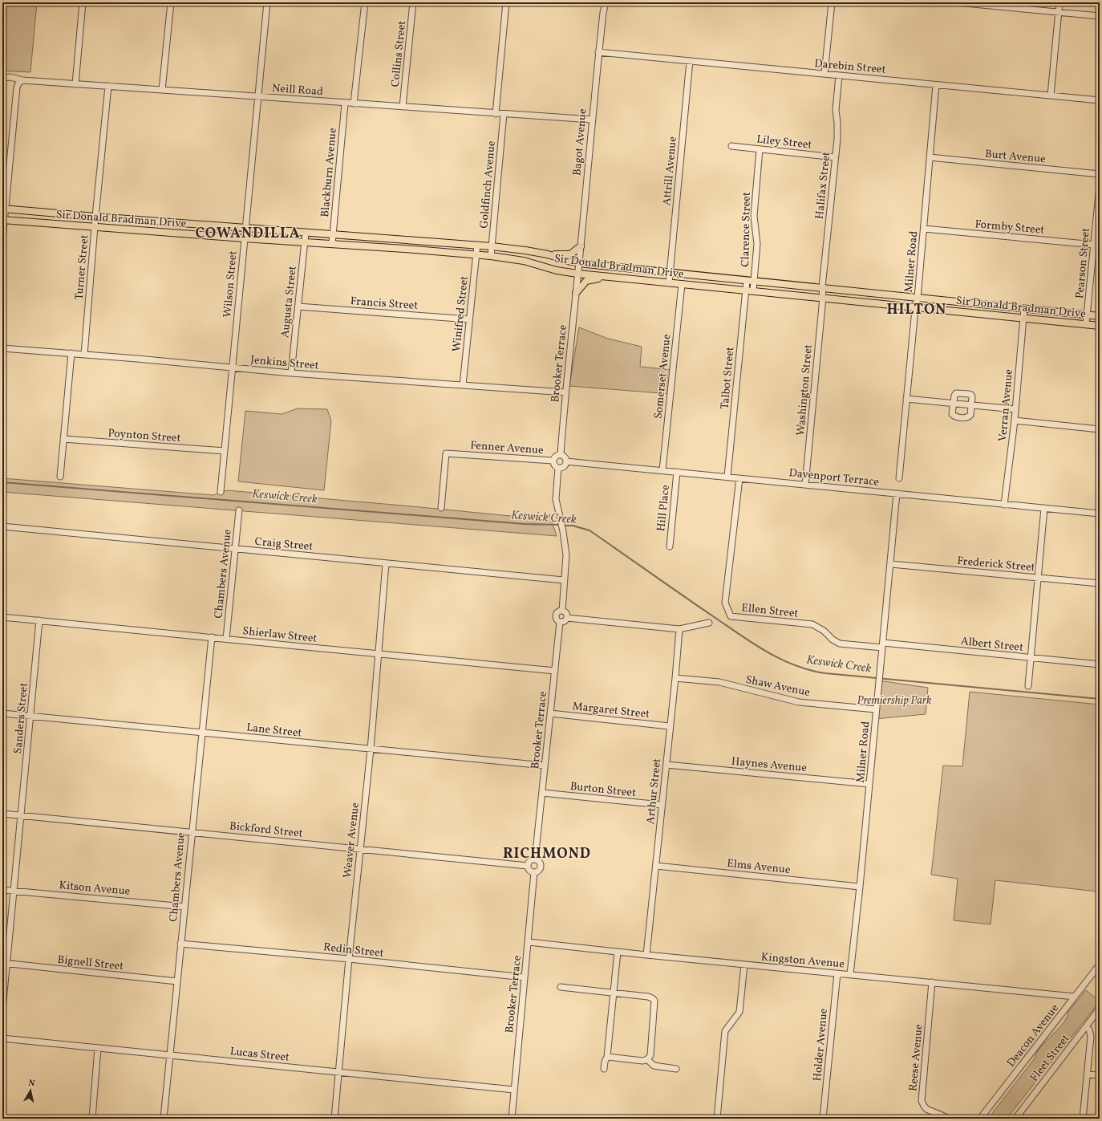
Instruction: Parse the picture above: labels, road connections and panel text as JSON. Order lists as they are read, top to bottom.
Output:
{
  "streets": {
    "main road": ["Sir Donald Bradman Drive"],
    "street": [
      "Collins Street",
      "Darebin Street",
      "Neill Road",
      "Liley Street",
      "Bagot Avenue",
      "Burt Avenue",
      "Attrill Avenue",
      "Blackburn Avenue",
      "Goldfinch Avenue",
      "Halifax Street",
      "Formby Street",
      "Clarence Street",
      "Milner Road",
      "Pearson Street",
      "Turner Street",
      "Wilson Street",
      "Augusta Street",
      "Francis Street",
      "Winifred Street",
      "Jenkins Street",
      "Brooker Terrace",
      "Somerset Avenue",
      "Talbot Street",
      "Washington Street",
      "Verran Avenue",
      "Poynton Street",
      "Fenner Avenue",
      "Davenport Terrace",
      "Hill Place",
      "Craig Street",
      "Frederick Street",
      "Chambers Avenue",
      "Ellen Street",
      "Shierlaw Street",
      "Albert Street",
      "Shaw Avenue",
      "Margaret Street",
      "Sanders Street",
      "Lane Street",
      "Haynes Avenue",
      "Burton Street",
      "Arthur Street",
      "Bickford Street",
      "Weaver Avenue",
      "Elms Avenue",
      "Kitson Avenue",
      "Redin Street",
      "Kingston Avenue",
      "Bignell Street",
      "Deacon Avenue",
      "Holder Avenue",
      "Lucas Street",
      "Reese Avenue",
      "Fleet Street"
    ]
  },
  "crossings": [
    ["Collins Street", "Neill Road"],
    ["Darebin Street", "Bagot Avenue"],
    ["Darebin Street", "Attrill Avenue"],
    ["Darebin Street", "Halifax Street"],
    ["Darebin Street", "Milner Road"],
    ["Neill Road", "Bagot Avenue"],
    ["Neill Road", "Blackburn Avenue"],
    ["Neill Road", "Goldfinch Avenue"],
    ["Neill Road", "Turner Street"],
    ["Neill Road", "Wilson Street"],
    ["Liley Street", "Halifax Street"],
    ["Liley Street", "Clarence Street"],
    ["Bagot Avenue", "Sir Donald Bradman Drive"],
    ["Bagot Avenue", "Brooker Terrace"],
    ["Burt Avenue", "Milner Road"],
    ["Attrill Avenue", "Sir Donald Bradman Drive"],
    ["Blackburn Avenue", "Sir Donald Bradman Drive"],
    ["Goldfinch Avenue", "Sir Donald Bradman Drive"],
    ["Halifax Street", "Sir Donald Bradman Drive"],
    ["Halifax Street", "Washington Street"],
    ["Sir Donald Bradman Drive", "Clarence Street"],
    ["Sir Donald Bradman Drive", "Milner Road"],
    ["Sir Donald Bradman Drive", "Pearson Street"],
    ["Sir Donald Bradman Drive", "Turner Street"],
    ["Sir Donald Bradman Drive", "Wilson Street"],
    ["Sir Donald Bradman Drive", "Augusta Street"],
    ["Sir Donald Bradman Drive", "Winifred Street"],
    ["Sir Donald Bradman Drive", "Brooker Terrace"],
    ["Sir Donald Bradman Drive", "Somerset Avenue"],
    ["Sir Donald Bradman Drive", "Talbot Street"],
    ["Sir Donald Bradman Drive", "Washington Street"],
    ["Sir Donald Bradman Drive", "Verran Avenue"],
    ["Formby Street", "Milner Road"],
    ["Formby Street", "Pearson Street"],
    ["Milner Road", "Davenport Terrace"],
    ["Milner Road", "Frederick Street"],
    ["Milner Road", "Ellen Street"],
    ["Milner Road", "Albert Street"],
    ["Milner Road", "Shaw Avenue"],
    ["Milner Road", "Haynes Avenue"],
    ["Milner Road", "Elms Avenue"],
    ["Milner Road", "Kingston Avenue"],
    ["Turner Street", "Jenkins Street"],
    ["Wilson Street", "Jenkins Street"],
    ["Wilson Street", "Poynton Street"],
    ["Augusta Street", "Francis Street"],
    ["Augusta Street", "Jenkins Street"],
    ["Francis Street", "Winifred Street"],
    ["Winifred Street", "Jenkins Street"],
    ["Jenkins Street", "Brooker Terrace"],
    ["Brooker Terrace", "Fenner Avenue"],
    ["Brooker Terrace", "Davenport Terrace"],
    ["Brooker Terrace", "Shierlaw Street"],
    ["Brooker Terrace", "Margaret Street"],
    ["Brooker Terrace", "Lane Street"],
    ["Brooker Terrace", "Burton Street"],
    ["Brooker Terrace", "Bickford Street"],
    ["Brooker Terrace", "Redin Street"],
    ["Brooker Terrace", "Kingston Avenue"],
    ["Brooker Terrace", "Lucas Street"],
    ["Somerset Avenue", "Davenport Terrace"],
    ["Talbot Street", "Davenport Terrace"],
    ["Washington Street", "Davenport Terrace"],
    ["Verran Avenue", "Davenport Terrace"],
    ["Fenner Avenue", "Davenport Terrace"],
    ["Davenport Terrace", "Hill Place"],
    ["Davenport Terrace", "Ellen Street"],
    ["Craig Street", "Chambers Avenue"],
    ["Craig Street", "Weaver Avenue"],
    ["Chambers Avenue", "Shierlaw Street"],
    ["Chambers Avenue", "Lane Street"],
    ["Chambers Avenue", "Bickford Street"],
    ["Chambers Avenue", "Kitson Avenue"],
    ["Chambers Avenue", "Redin Street"],
    ["Chambers Avenue", "Bignell Street"],
    ["Chambers Avenue", "Lucas Street"],
    ["Ellen Street", "Albert Street"],
    ["Shierlaw Street", "Sanders Street"],
    ["Shierlaw Street", "Weaver Avenue"],
    ["Shaw Avenue", "Arthur Street"],
    ["Margaret Street", "Arthur Street"],
    ["Sanders Street", "Lane Street"],
    ["Sanders Street", "Bickford Street"],
    ["Sanders Street", "Kitson Avenue"],
    ["Sanders Street", "Bignell Street"],
    ["Lane Street", "Weaver Avenue"],
    ["Haynes Avenue", "Arthur Street"],
    ["Burton Street", "Arthur Street"],
    ["Arthur Street", "Elms Avenue"],
    ["Arthur Street", "Kingston Avenue"],
    ["Bickford Street", "Weaver Avenue"],
    ["Weaver Avenue", "Redin Street"],
    ["Weaver Avenue", "Lucas Street"],
    ["Kingston Avenue", "Deacon Avenue"],
    ["Kingston Avenue", "Holder Avenue"],
    ["Kingston Avenue", "Reese Avenue"]
  ],
  "districts": ["COWANDILLA", "HILTON", "RICHMOND"],
  "water": ["Keswick Creek"],
  "parks": ["Premiership Park"],
  "north": "top"
}
